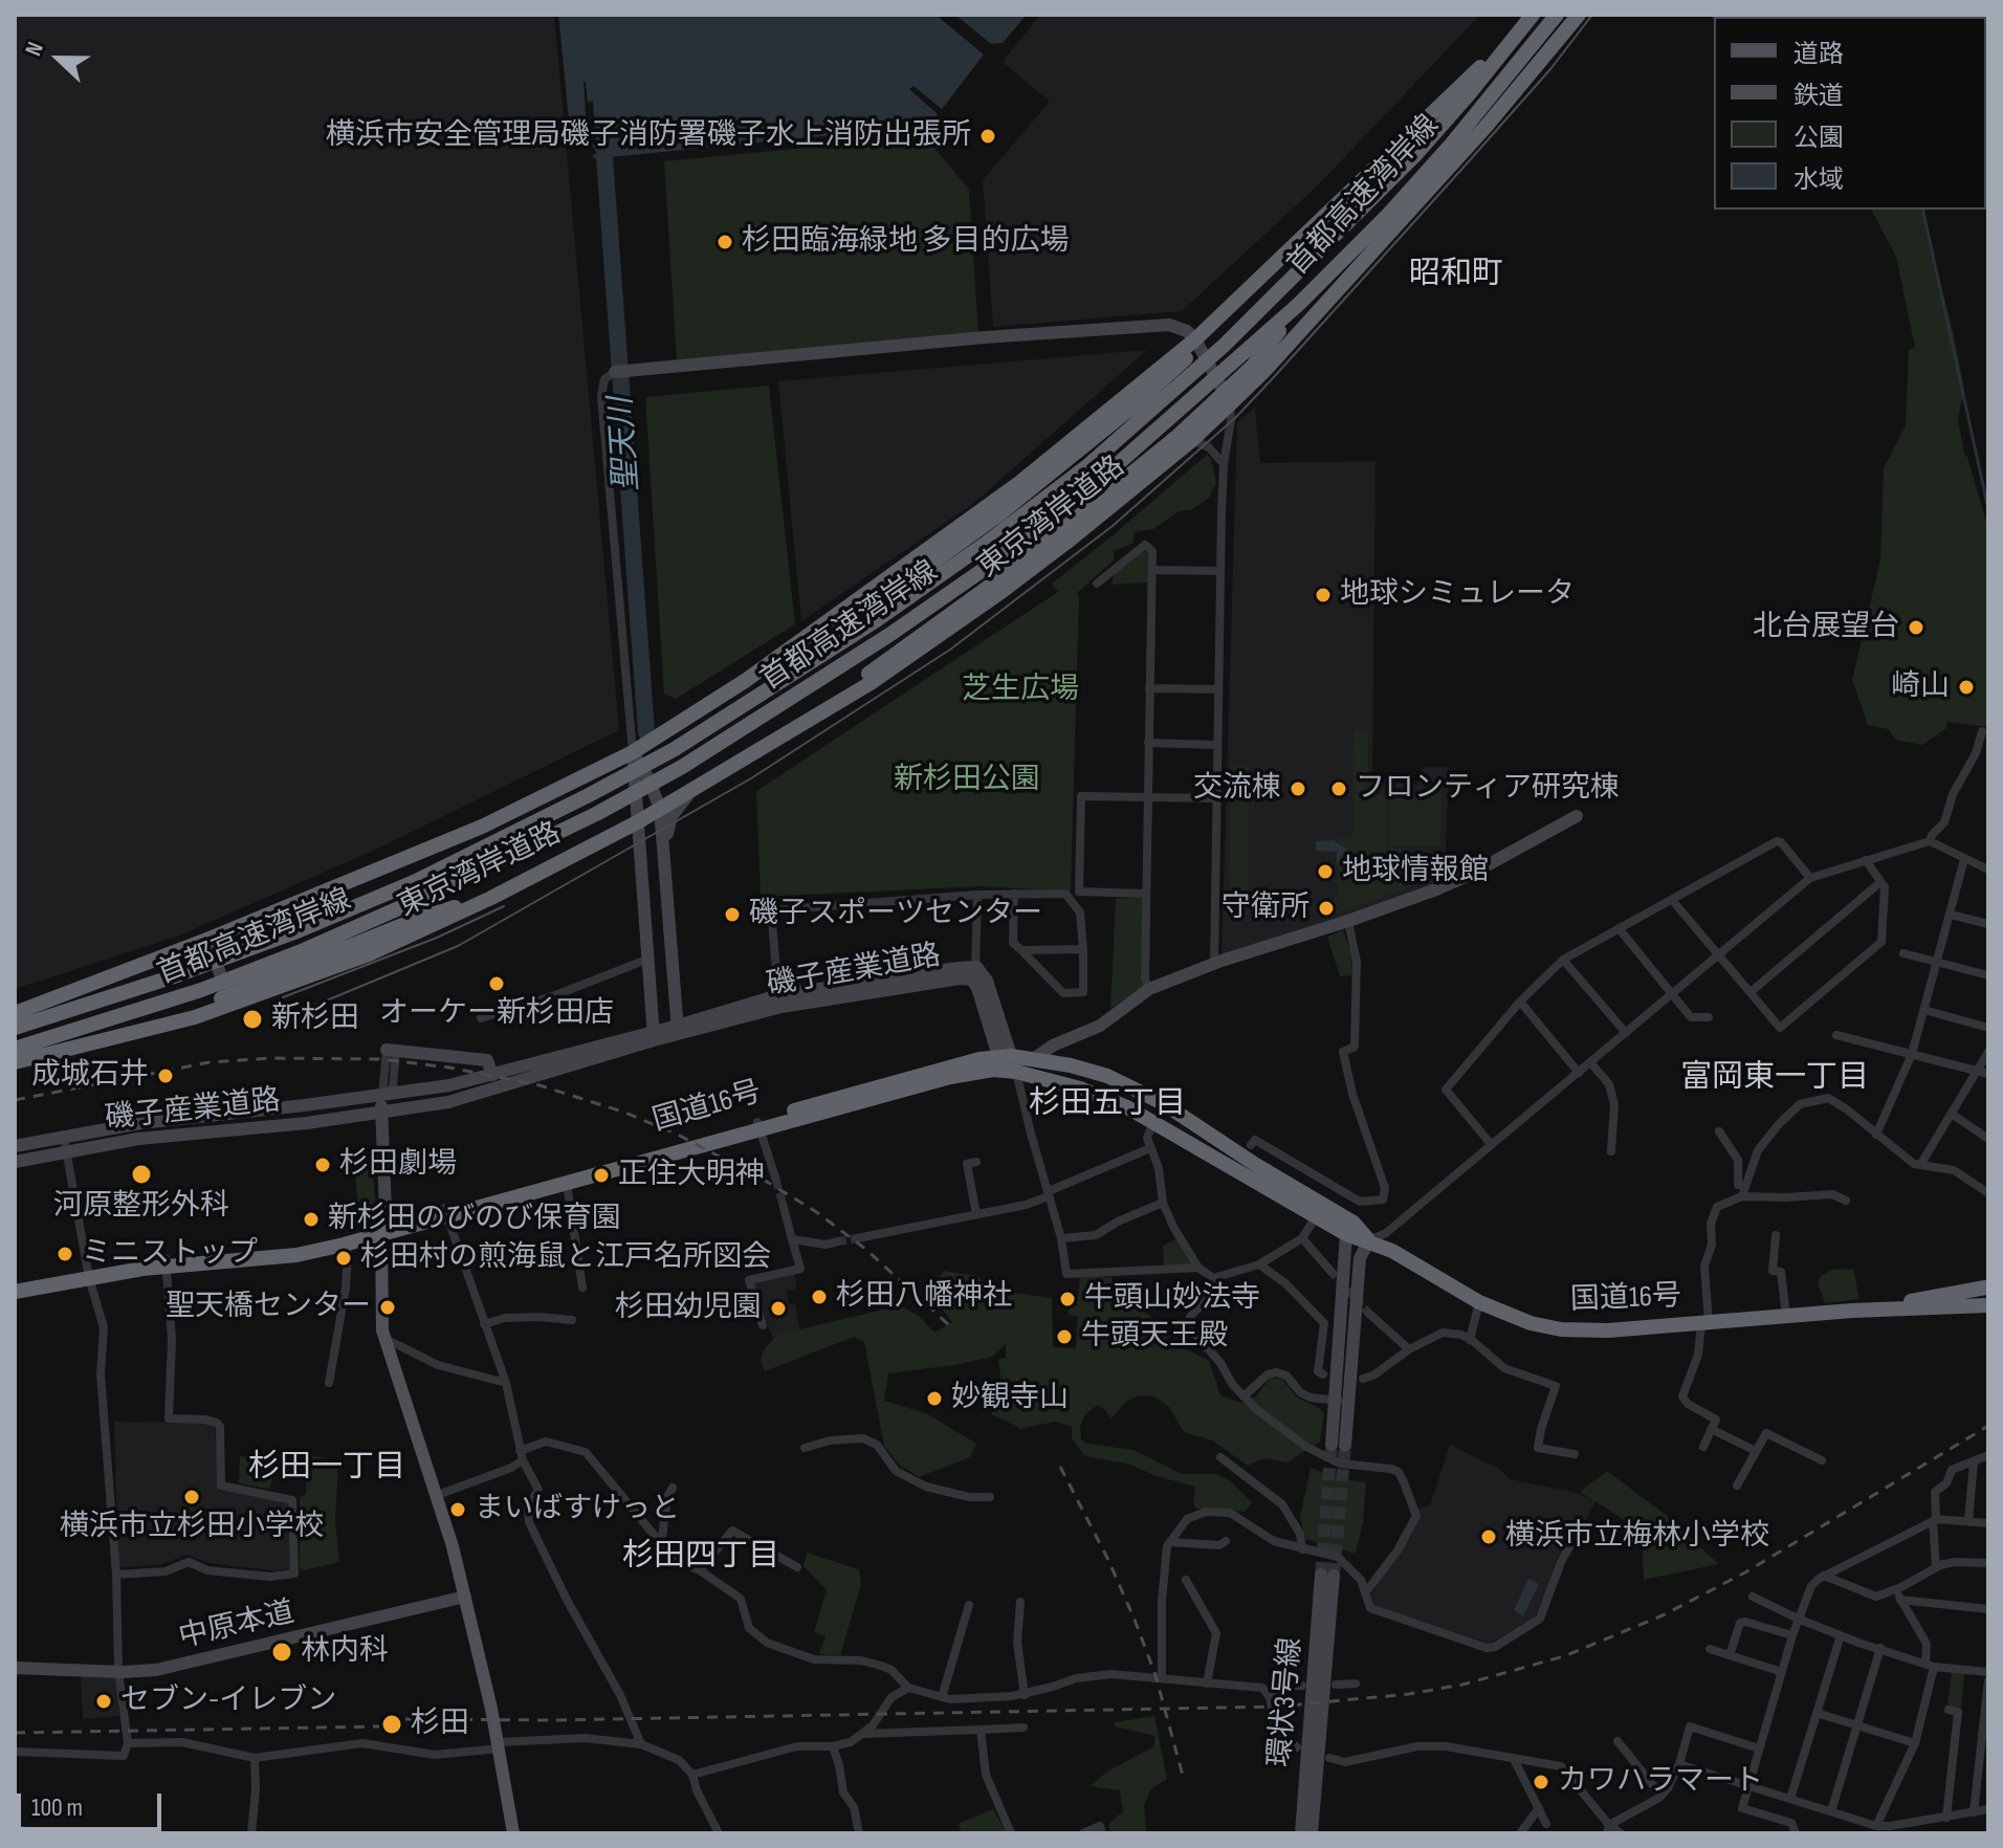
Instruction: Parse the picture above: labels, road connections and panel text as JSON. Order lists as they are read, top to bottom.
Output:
{
  "streets": {
    "highway": ["首都高速湾岸線", "東京湾岸道路", "国道16号"],
    "street": ["磯子産業道路", "中原本道", "環状3号線"]
  },
  "crossings": [
    ["首都高速湾岸線", "東京湾岸道路"],
    ["磯子産業道路", "国道16号"]
  ],
  "districts": [
    "昭和町",
    "富岡東一丁目",
    "杉田五丁目",
    "杉田一丁目",
    "杉田四丁目"
  ],
  "water": ["聖天川"],
  "parks": ["芝生広場", "新杉田公園"],
  "places": [
    "横浜市安全管理局磯子消防署磯子水上消防出張所",
    "杉田臨海緑地 多目的広場",
    "地球シミュレータ",
    "北台展望台",
    "崎山",
    "交流棟",
    "フロンティア研究棟",
    "地球情報館",
    "守衛所",
    "磯子スポーツセンター",
    "オーケー新杉田店",
    "新杉田",
    "成城石井",
    "杉田劇場",
    "河原整形外科",
    "正住大明神",
    "新杉田のびのび保育園",
    "ミニストップ",
    "杉田村の煎海鼠と江戸名所図会",
    "杉田八幡神社",
    "牛頭山妙法寺",
    "聖天橋センター",
    "杉田幼児園",
    "牛頭天王殿",
    "妙観寺山",
    "横浜市立杉田小学校",
    "まいばすけっと",
    "横浜市立梅林小学校",
    "林内科",
    "セブン-イレブン",
    "杉田",
    "カワハラマート"
  ],
  "legend": [
    "道路",
    "鉄道",
    "公園",
    "水域"
  ],
  "scale_bar": "100 m",
  "north": "left"
}
